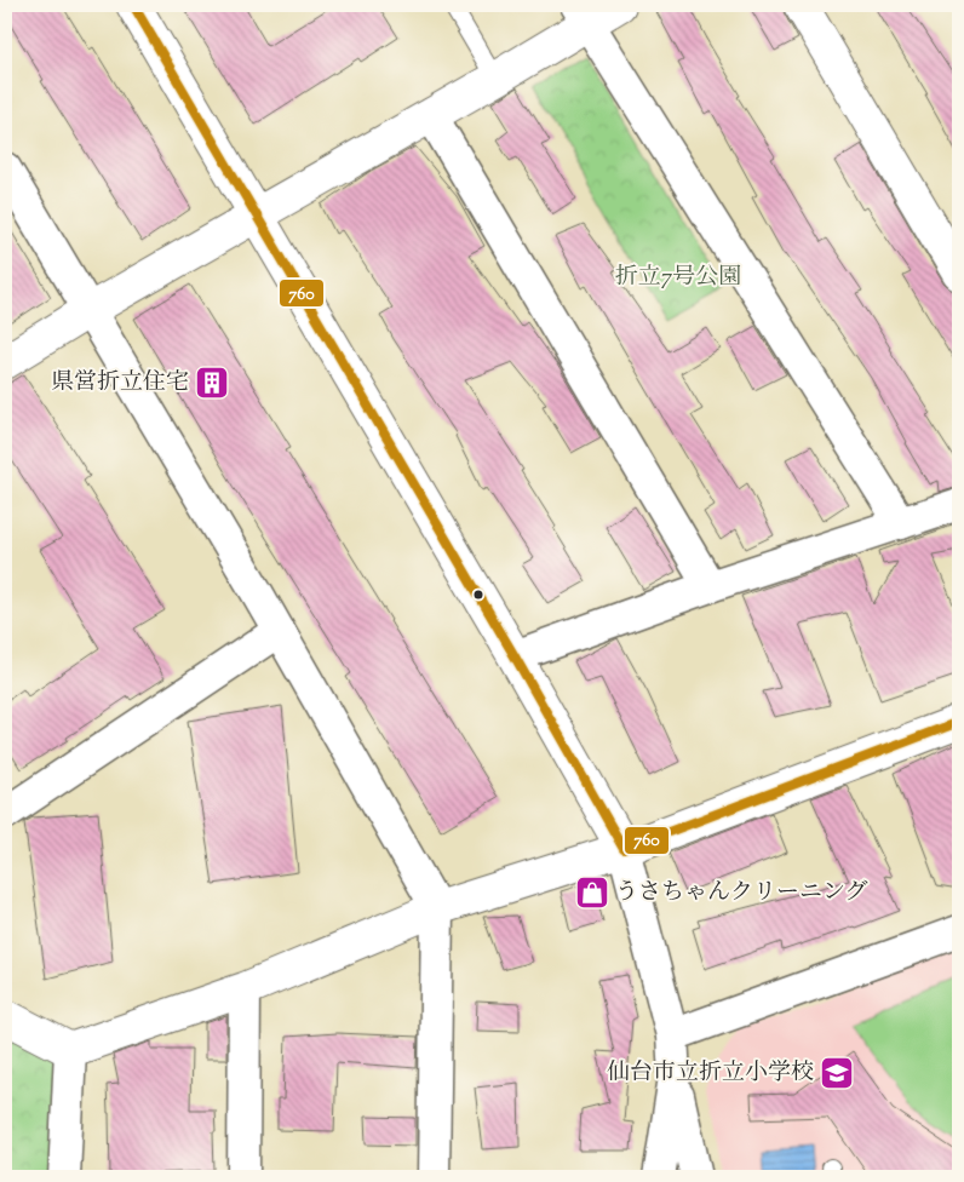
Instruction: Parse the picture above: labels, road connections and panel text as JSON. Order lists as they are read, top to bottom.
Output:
{
  "parks": ["折立7号公園"],
  "places": {
    "building": ["県営折立住宅"],
    "shop": ["うさちゃんクリーニング"],
    "school or university": ["仙台市立折立小学校"]
  },
  "lines": ["transit line 760"]
}
